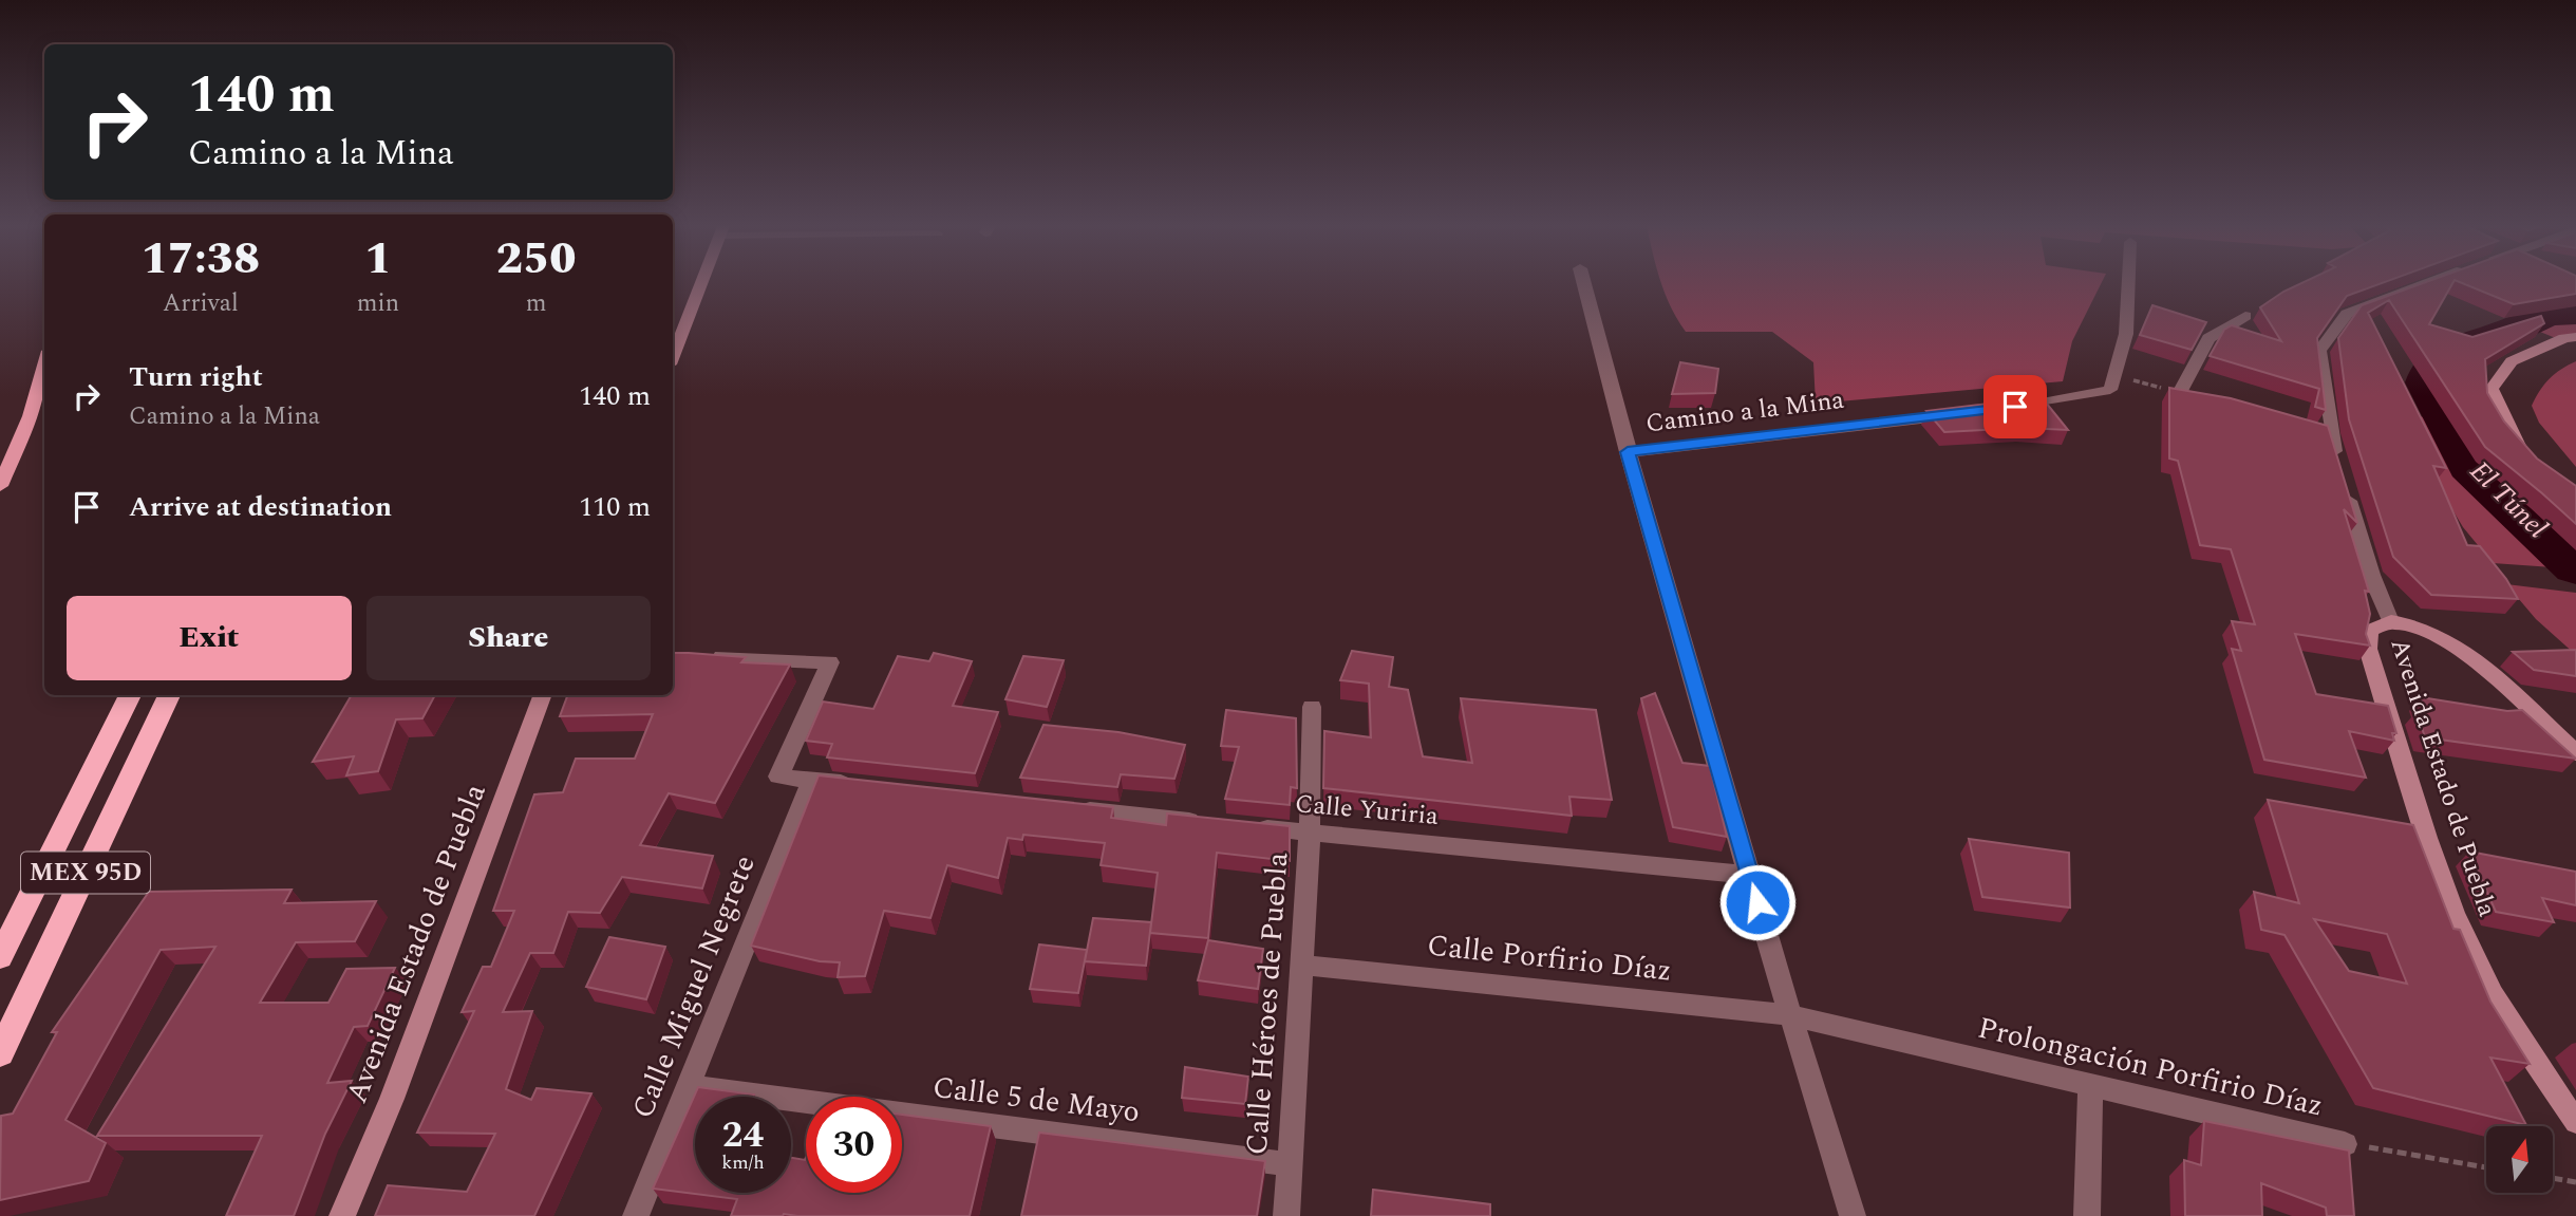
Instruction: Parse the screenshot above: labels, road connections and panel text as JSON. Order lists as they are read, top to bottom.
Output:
{
  "streets": {
    "highway": ["MEX 95D"],
    "street": [
      "Camino a la Mina",
      "Avenida Estado de Puebla",
      "Calle Yuriria",
      "Calle Porfirio Díaz",
      "Calle Miguel Negrete",
      "Calle Héroes de Puebla",
      "Prolongación Porfirio Díaz",
      "Calle 5 de Mayo"
    ]
  },
  "crossings": [
    ["Camino a la Mina", "Calle Yuriria"],
    ["Camino a la Mina", "Calle Porfirio Díaz"],
    ["Camino a la Mina", "Prolongación Porfirio Díaz"],
    ["Calle Yuriria", "Calle Héroes de Puebla"],
    ["Calle Porfirio Díaz", "Calle Héroes de Puebla"],
    ["Calle Porfirio Díaz", "Prolongación Porfirio Díaz"],
    ["Calle Miguel Negrete", "Calle 5 de Mayo"],
    ["Calle Héroes de Puebla", "Calle 5 de Mayo"]
  ],
  "water": ["El Túnel"],
  "north": "top",
  "page": {
    "turn": ["140 m", "Camino a la Mina"],
    "eta": [
      "17:38",
      "Arrival",
      "1",
      "min",
      "250",
      "m"
    ],
    "list": [
      {
        "name": "Turn right",
        "note": "Camino a la Mina",
        "value": "140 m"
      },
      {
        "name": "Arrive at destination",
        "value": "110 m"
      }
    ],
    "buttons": ["Exit", "Share"],
    "speed": "24 km/h",
    "limit": "30"
  }
}
